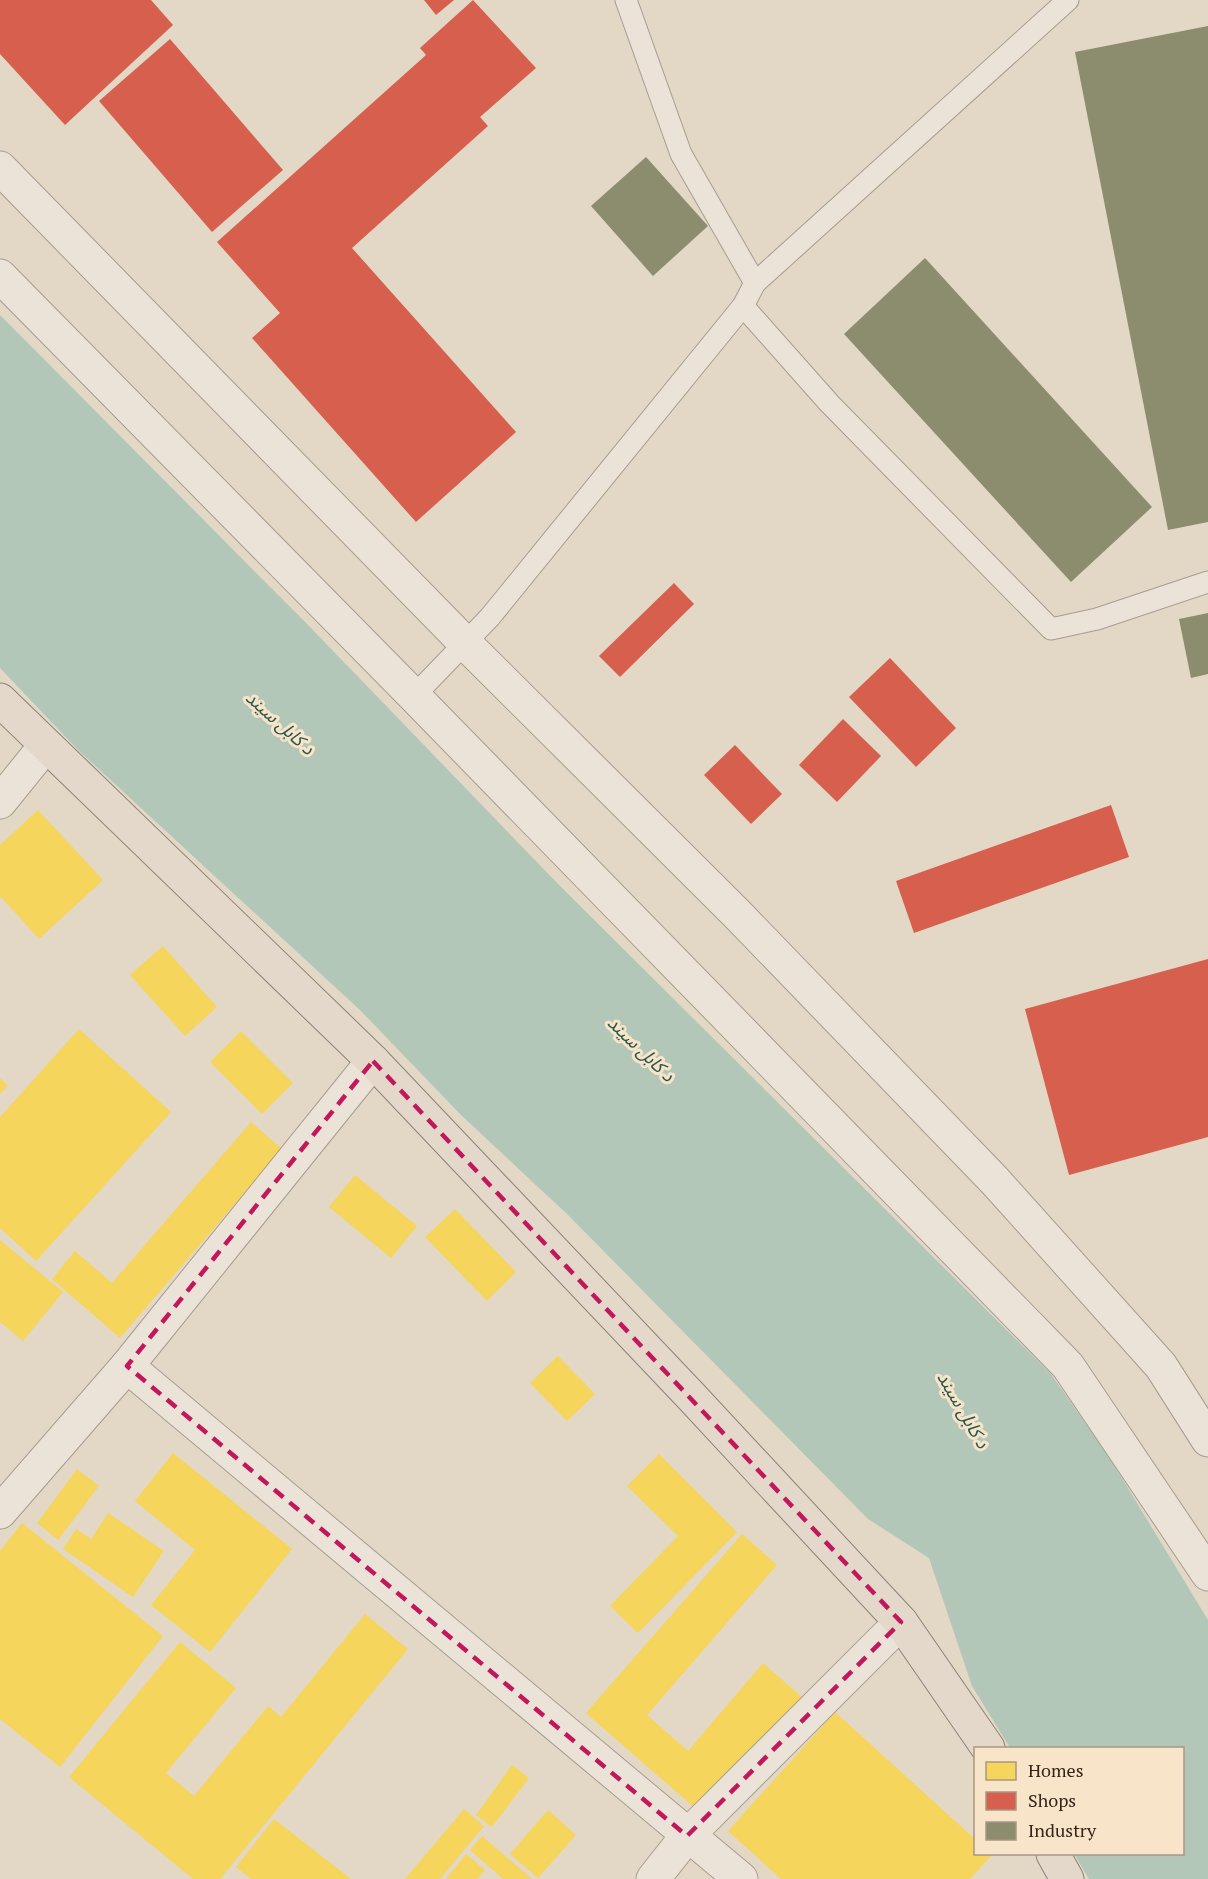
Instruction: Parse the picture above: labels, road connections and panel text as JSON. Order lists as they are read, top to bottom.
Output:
{
  "water": ["د کابل سيند"],
  "legend": ["Homes", "Shops", "Industry"]
}
